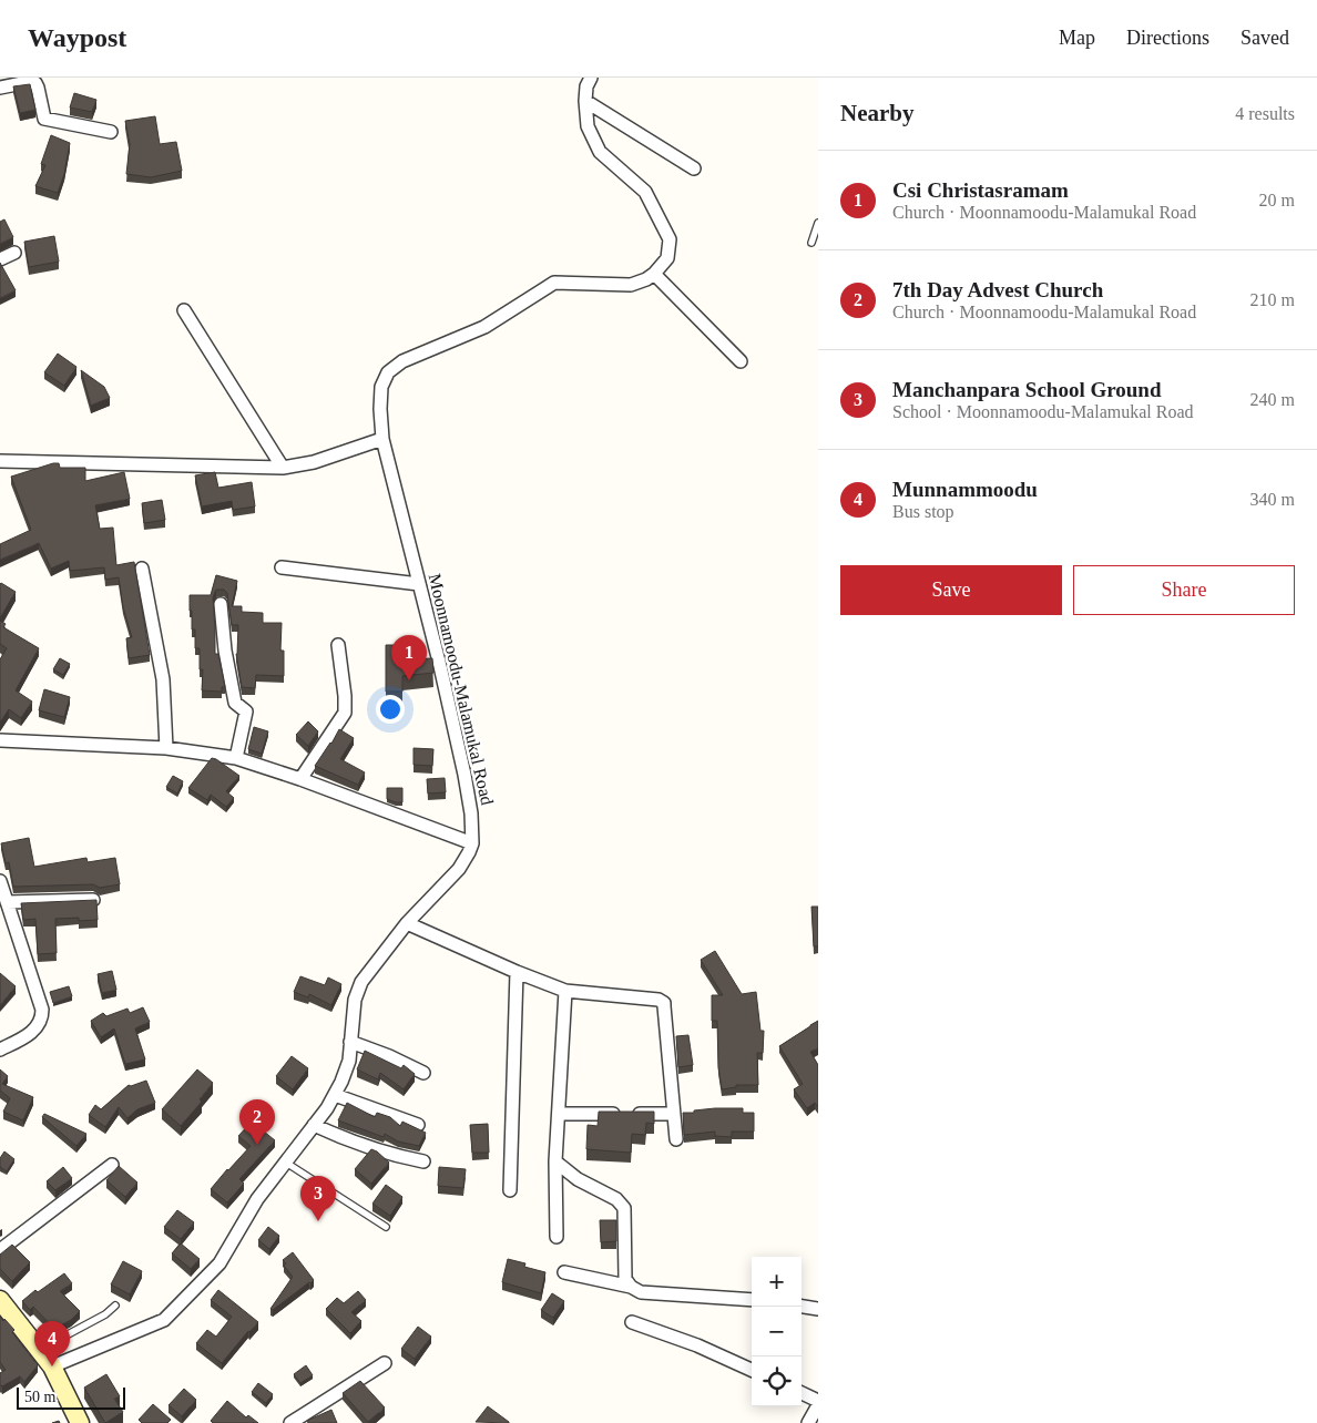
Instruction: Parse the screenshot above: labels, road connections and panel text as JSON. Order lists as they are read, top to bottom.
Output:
{
  "streets": {
    "street": ["Moonnamoodu-Malamukal Road"]
  },
  "scale_bar": "50 m",
  "page": {
    "header": "Waypost",
    "nav": ["Map", "Directions", "Saved"],
    "heading": ["Nearby", "4 results"],
    "list": [
      {
        "mark": "1",
        "name": "Csi Christasramam",
        "note": "Church · Moonnamoodu-Malamukal Road",
        "value": "20 m"
      },
      {
        "mark": "2",
        "name": "7th Day Advest Church",
        "note": "Church · Moonnamoodu-Malamukal Road",
        "value": "210 m"
      },
      {
        "mark": "3",
        "name": "Manchanpara School Ground",
        "note": "School · Moonnamoodu-Malamukal Road",
        "value": "240 m"
      },
      {
        "mark": "4",
        "name": "Munnammoodu",
        "note": "Bus stop",
        "value": "340 m"
      }
    ],
    "buttons": ["Save", "Share"],
    "pins": [
      "1",
      "2",
      "3",
      "4"
    ],
    "map_buttons": ["+", "−"],
    "scale": "50 m"
  }
}
